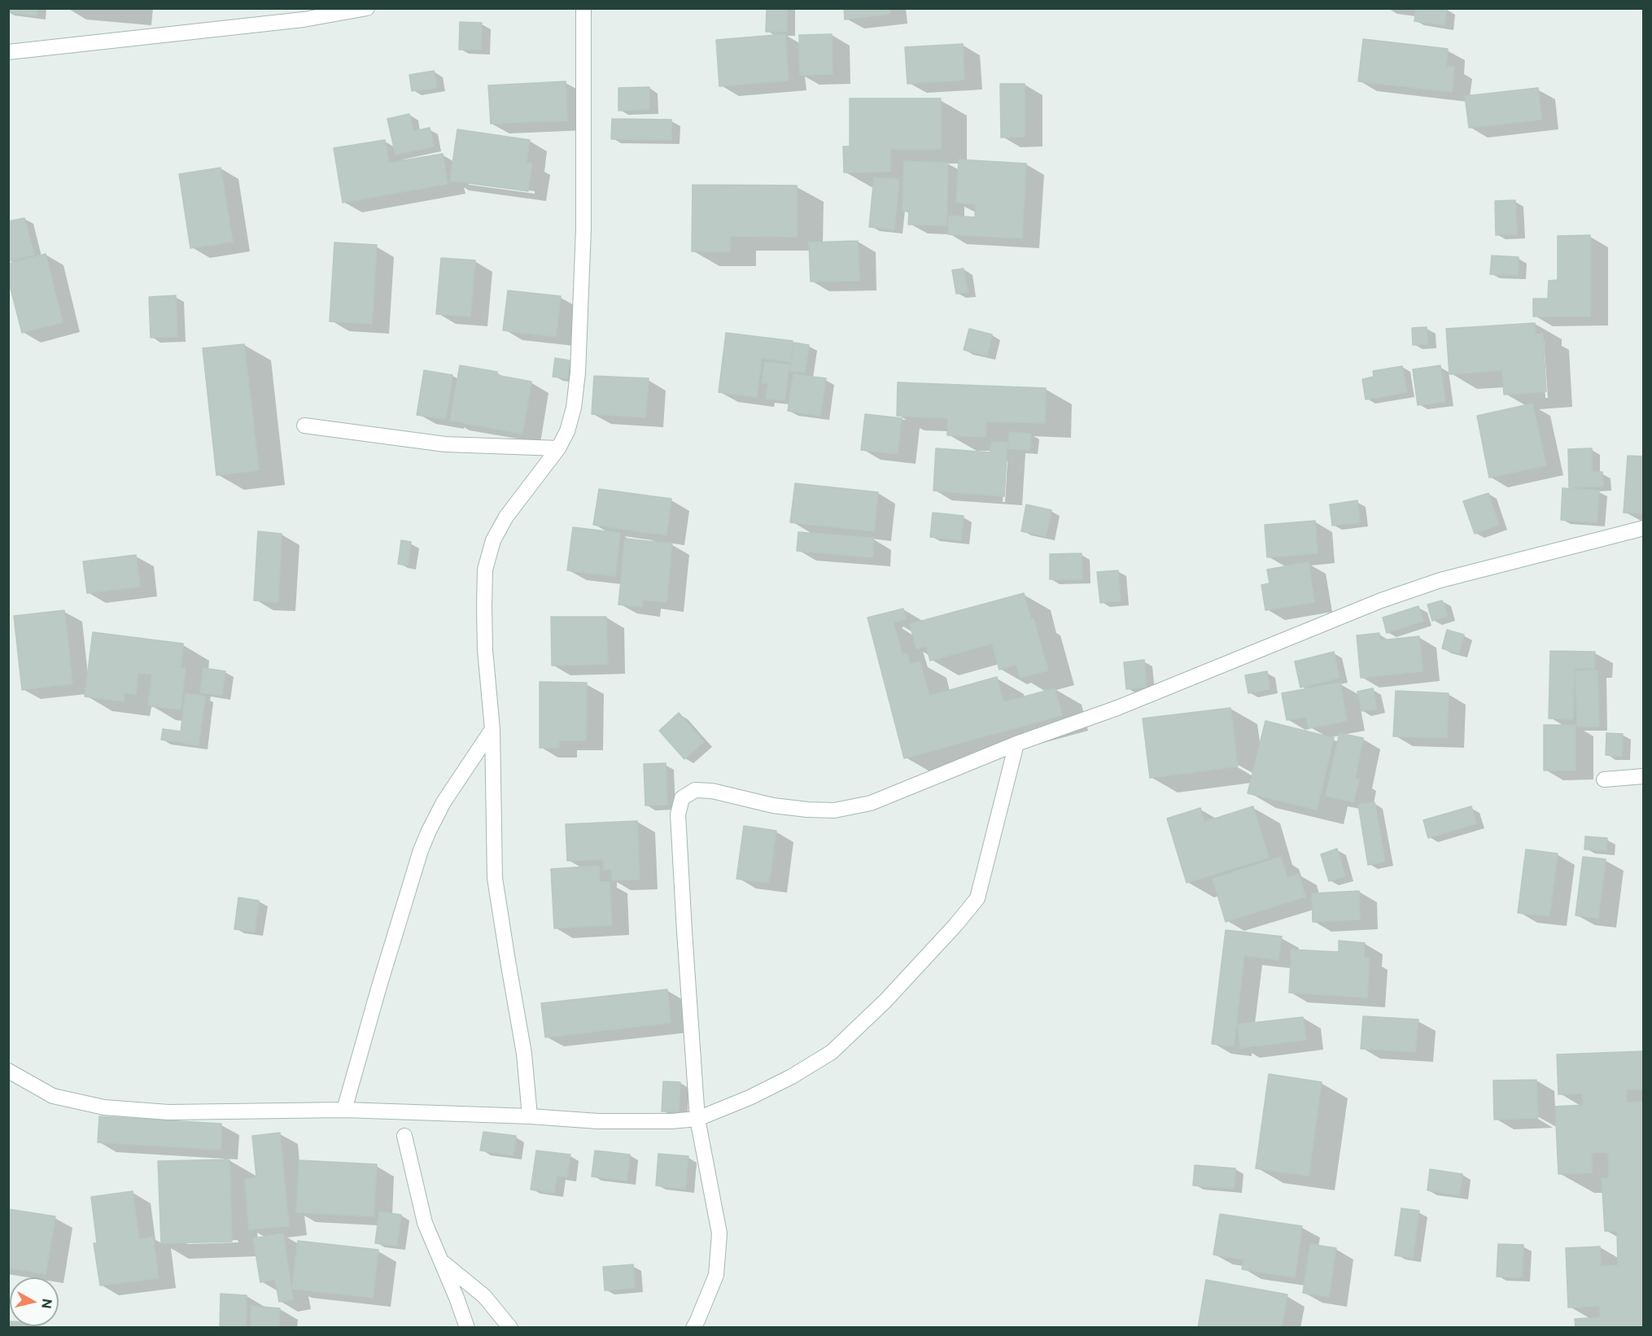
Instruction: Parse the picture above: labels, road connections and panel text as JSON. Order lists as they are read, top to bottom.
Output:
{
  "north": "right"
}
